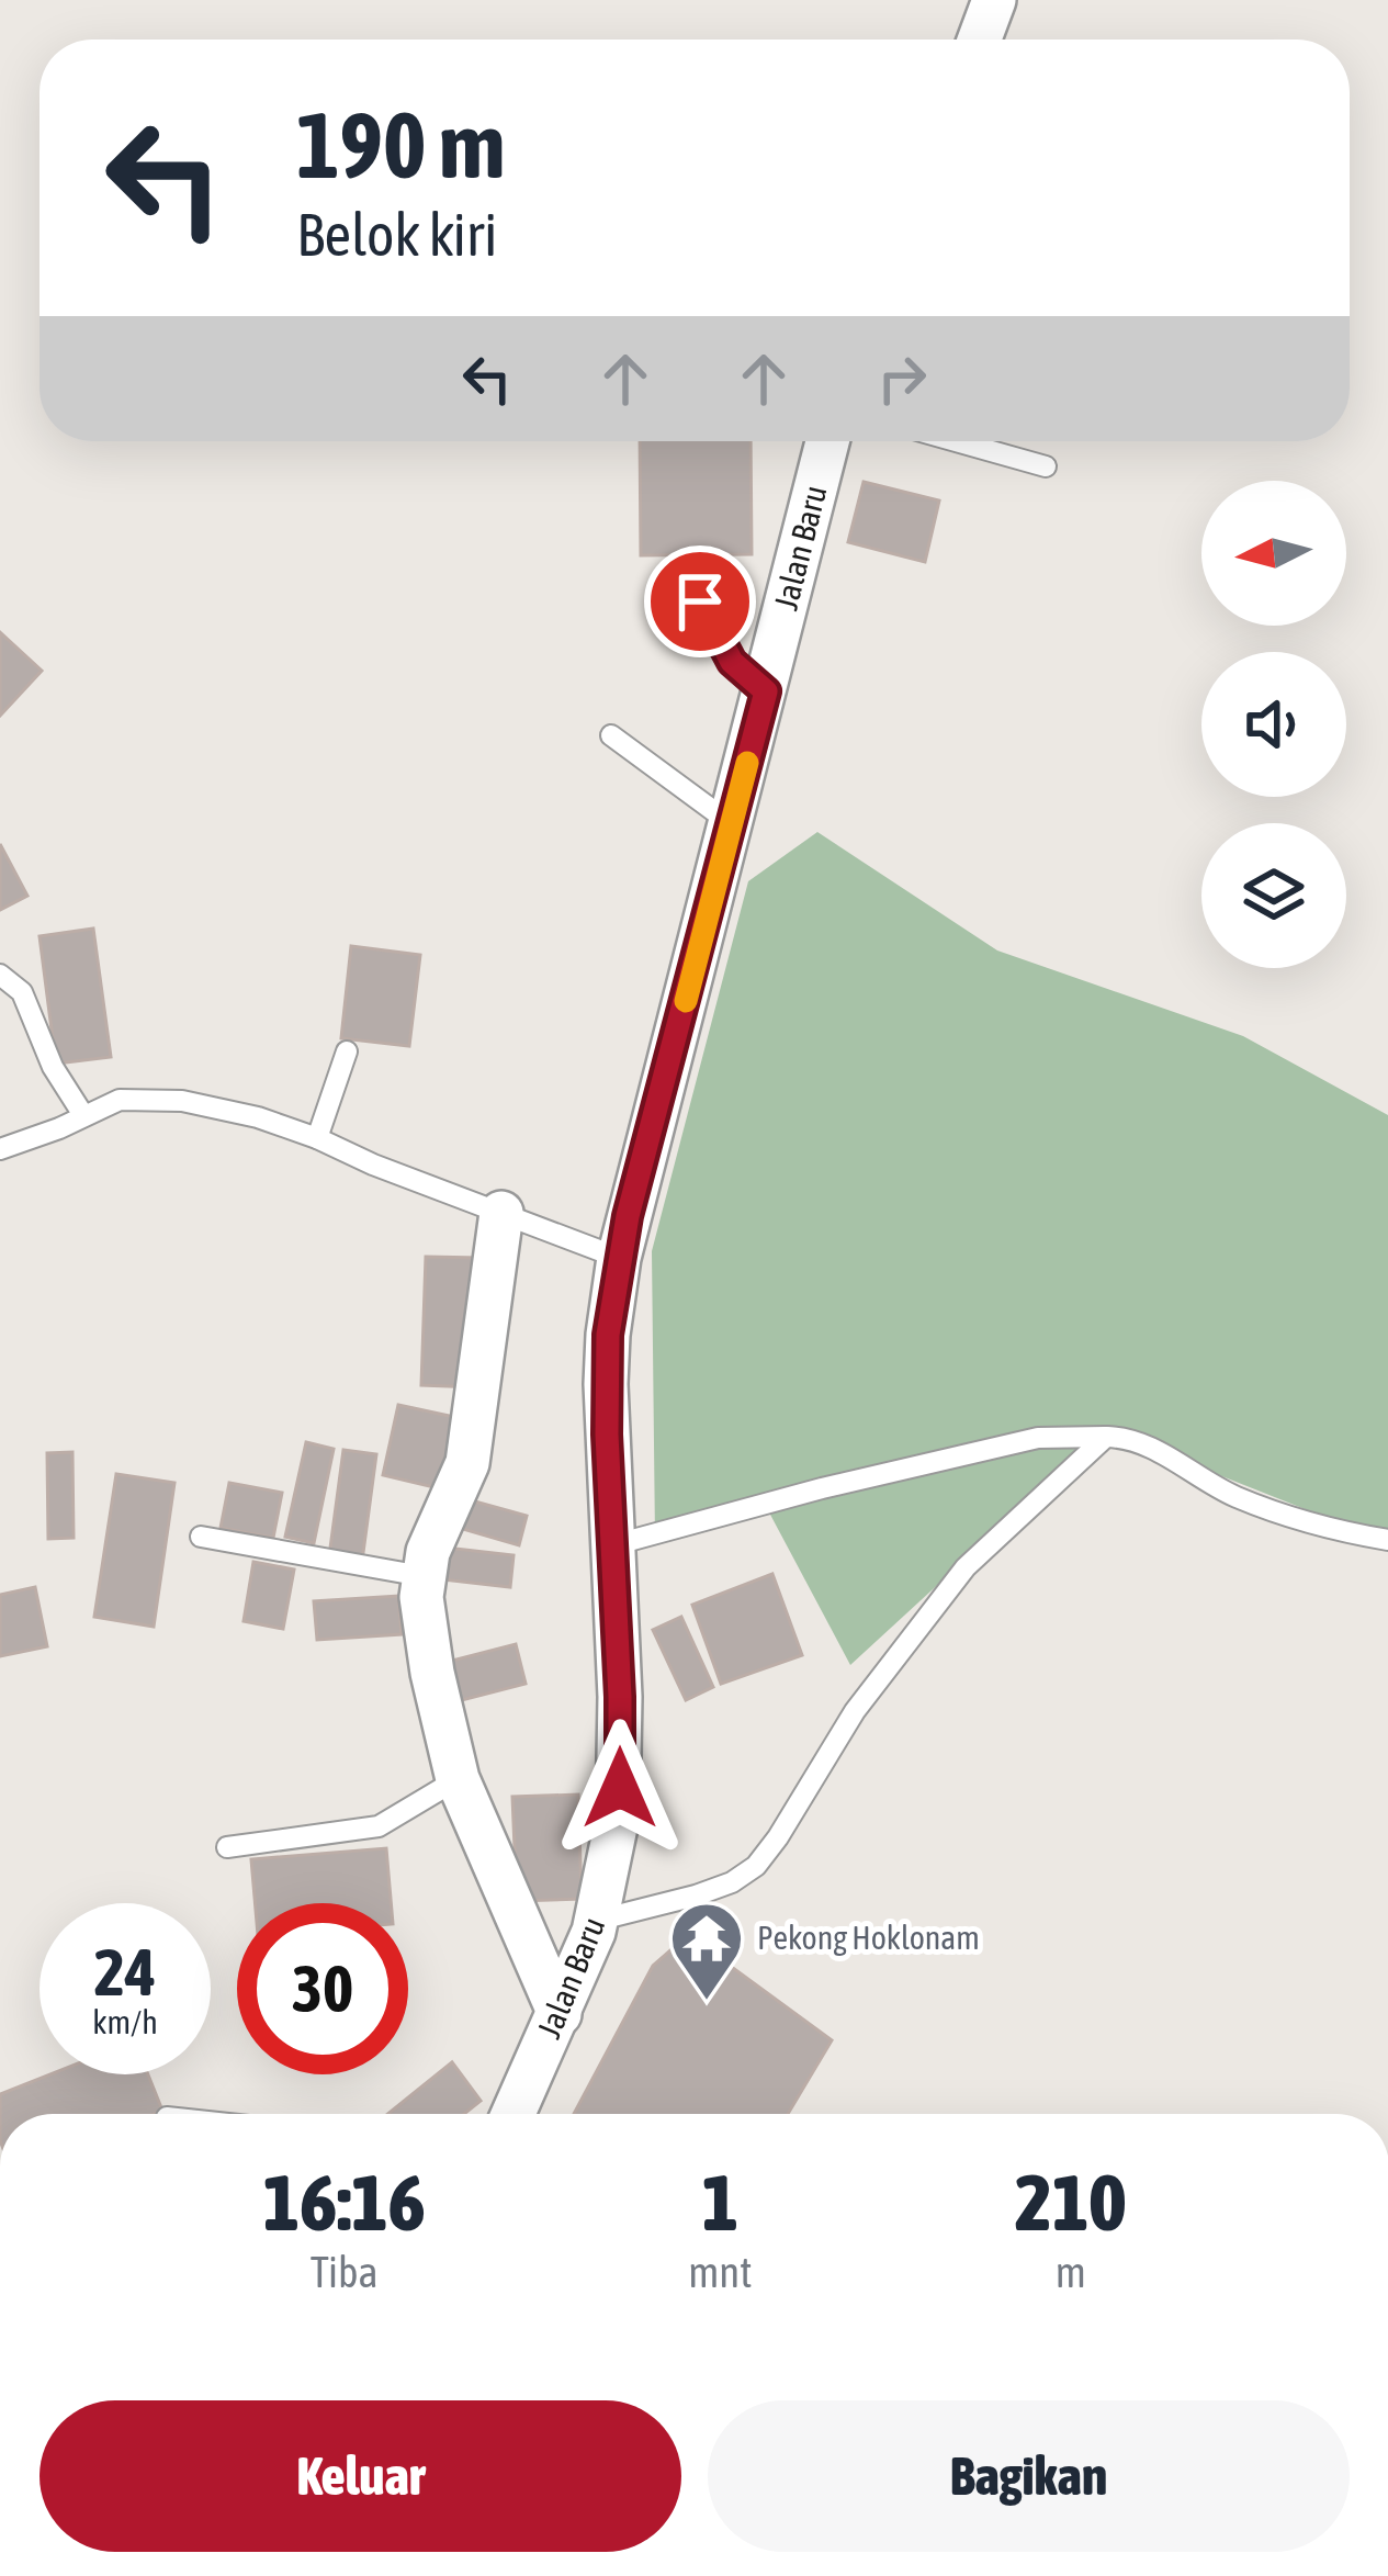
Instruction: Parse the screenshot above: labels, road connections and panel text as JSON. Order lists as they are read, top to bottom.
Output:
{
  "streets": {
    "street": ["Jalan Baru"]
  },
  "places": {
    "temple": ["Pekong Hoklonam"]
  },
  "north": "left",
  "page": {
    "turn": ["190 m", "Belok kiri"],
    "speed": "24 km/h",
    "limit": "30",
    "eta": [
      "16:16",
      "Tiba",
      "1",
      "mnt",
      "210",
      "m"
    ],
    "buttons": ["Keluar", "Bagikan"]
  }
}
